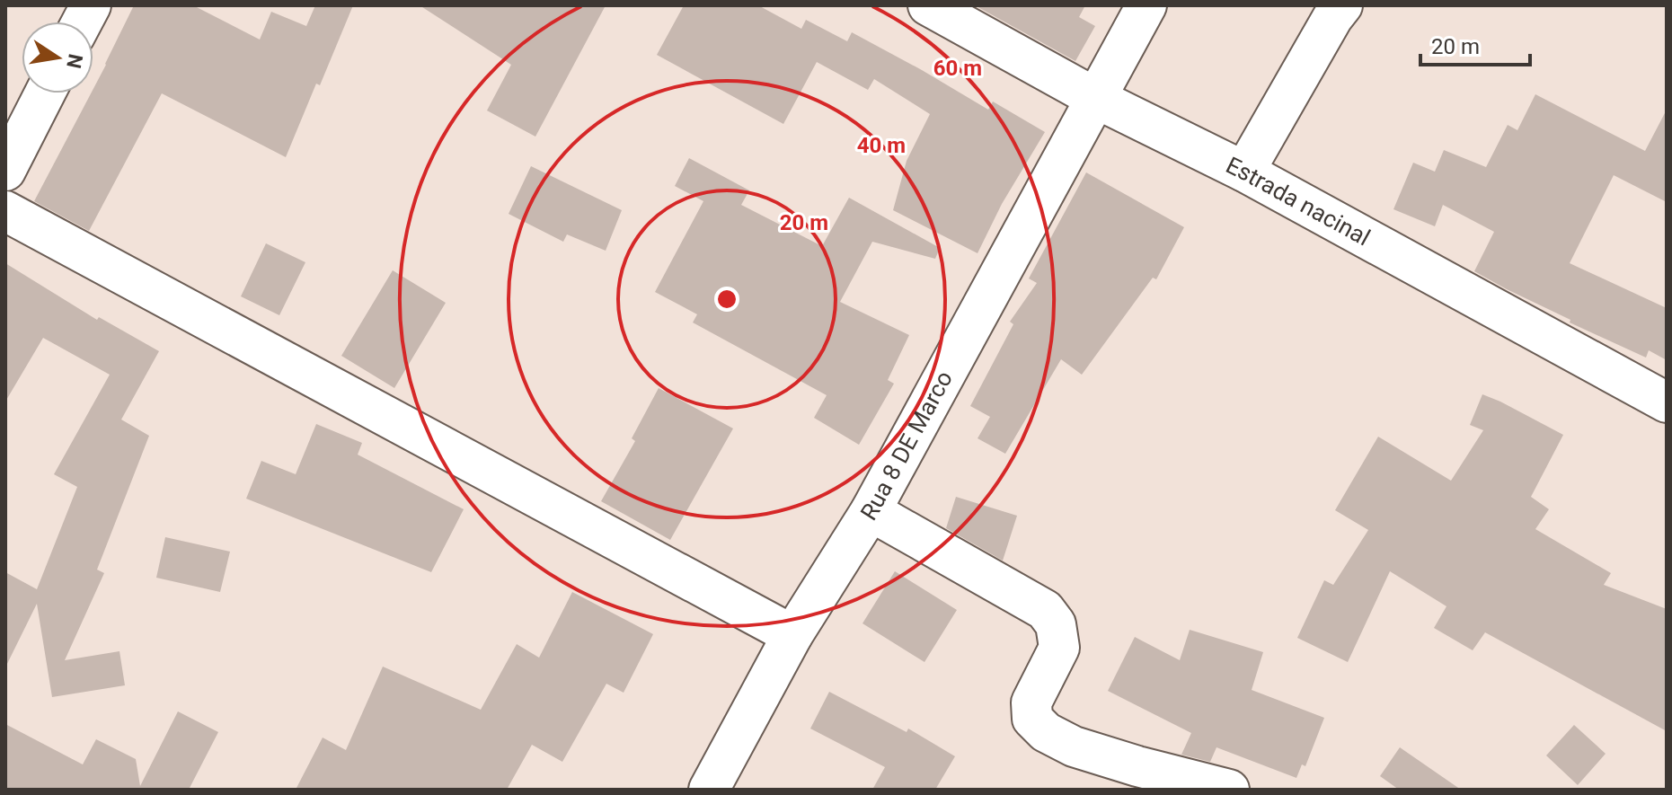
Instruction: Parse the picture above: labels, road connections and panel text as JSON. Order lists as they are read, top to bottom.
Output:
{
  "streets": {
    "main road": ["Estrada nacinal", "Rua 8 DE Marco"]
  },
  "crossings": [
    ["Estrada nacinal", "Rua 8 DE Marco"]
  ],
  "scale_bar": "20 m",
  "north": "right",
  "rings": ["60 m", "40 m", "20 m"]
}
